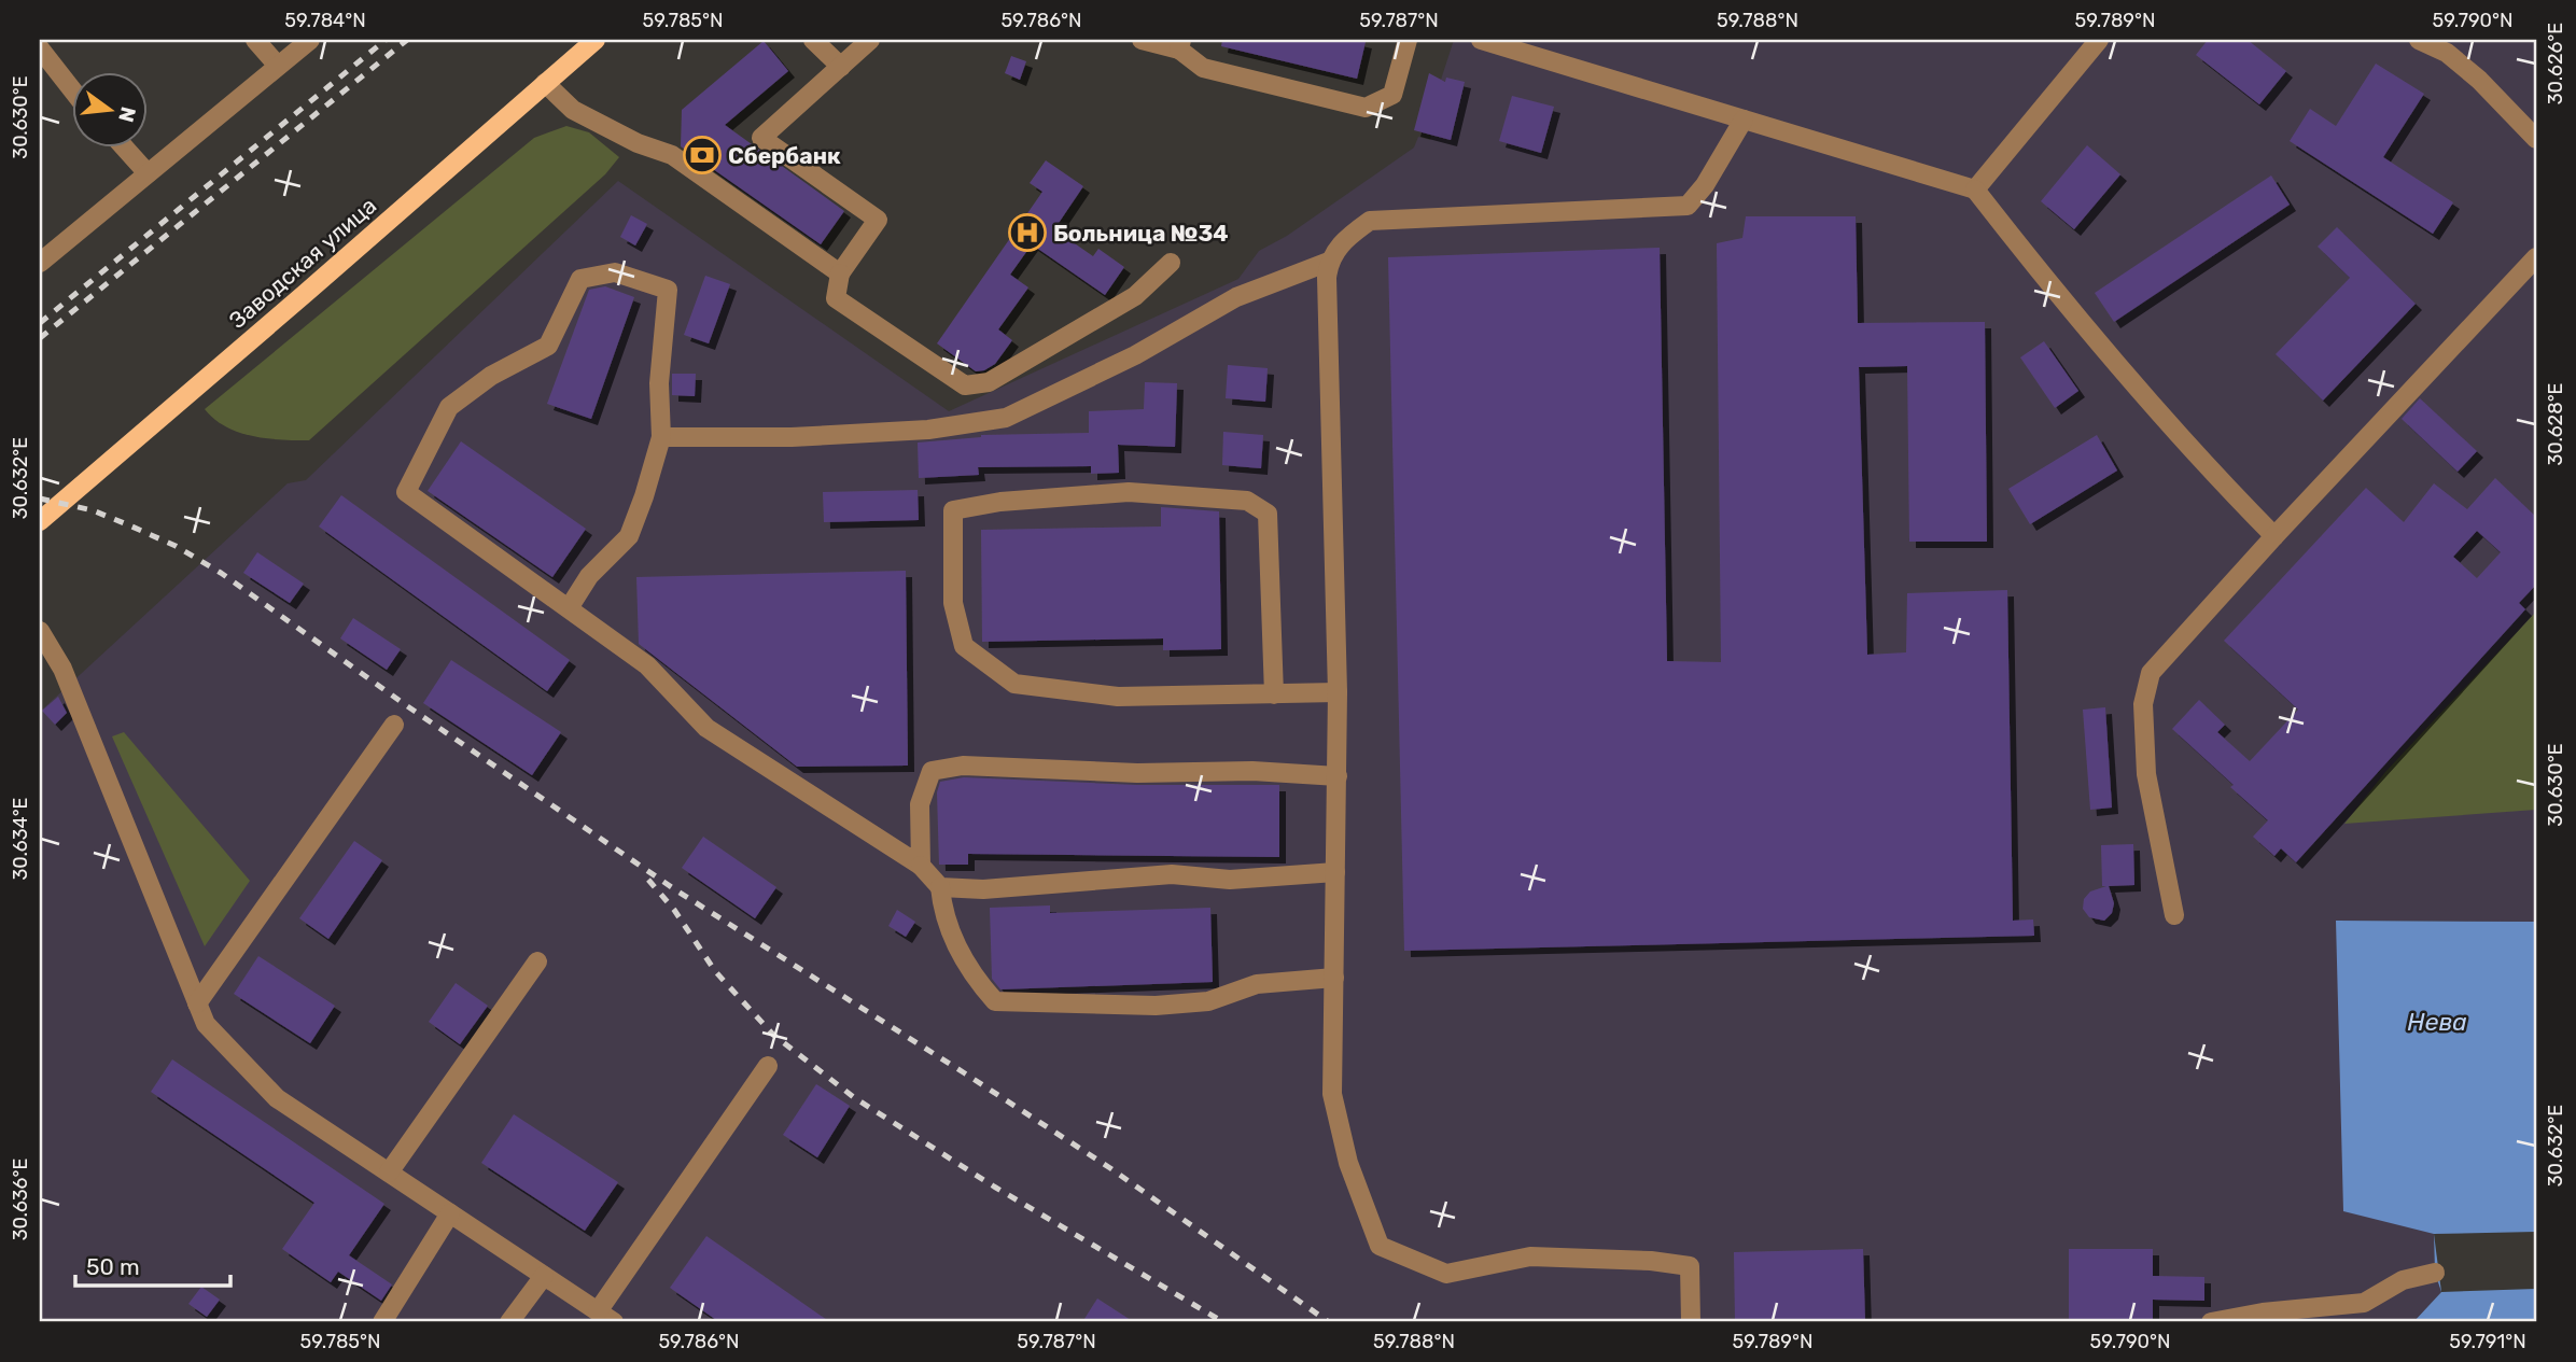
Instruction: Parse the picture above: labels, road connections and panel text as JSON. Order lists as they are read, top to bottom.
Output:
{
  "streets": {
    "main road": ["Заводская улица"]
  },
  "water": ["Нева"],
  "places": {
    "bank": ["Сбербанк"],
    "hospital": ["Больница №34"]
  },
  "scale_bar": "50 m",
  "north": "right",
  "coordinates": [
    "59.784°N",
    "59.785°N",
    "59.786°N",
    "59.787°N",
    "59.788°N",
    "59.789°N",
    "59.790°N",
    "30.626°E",
    "30.630°E",
    "30.628°E",
    "30.632°E",
    "30.634°E",
    "30.636°E",
    "59.791°N"
  ]
}
